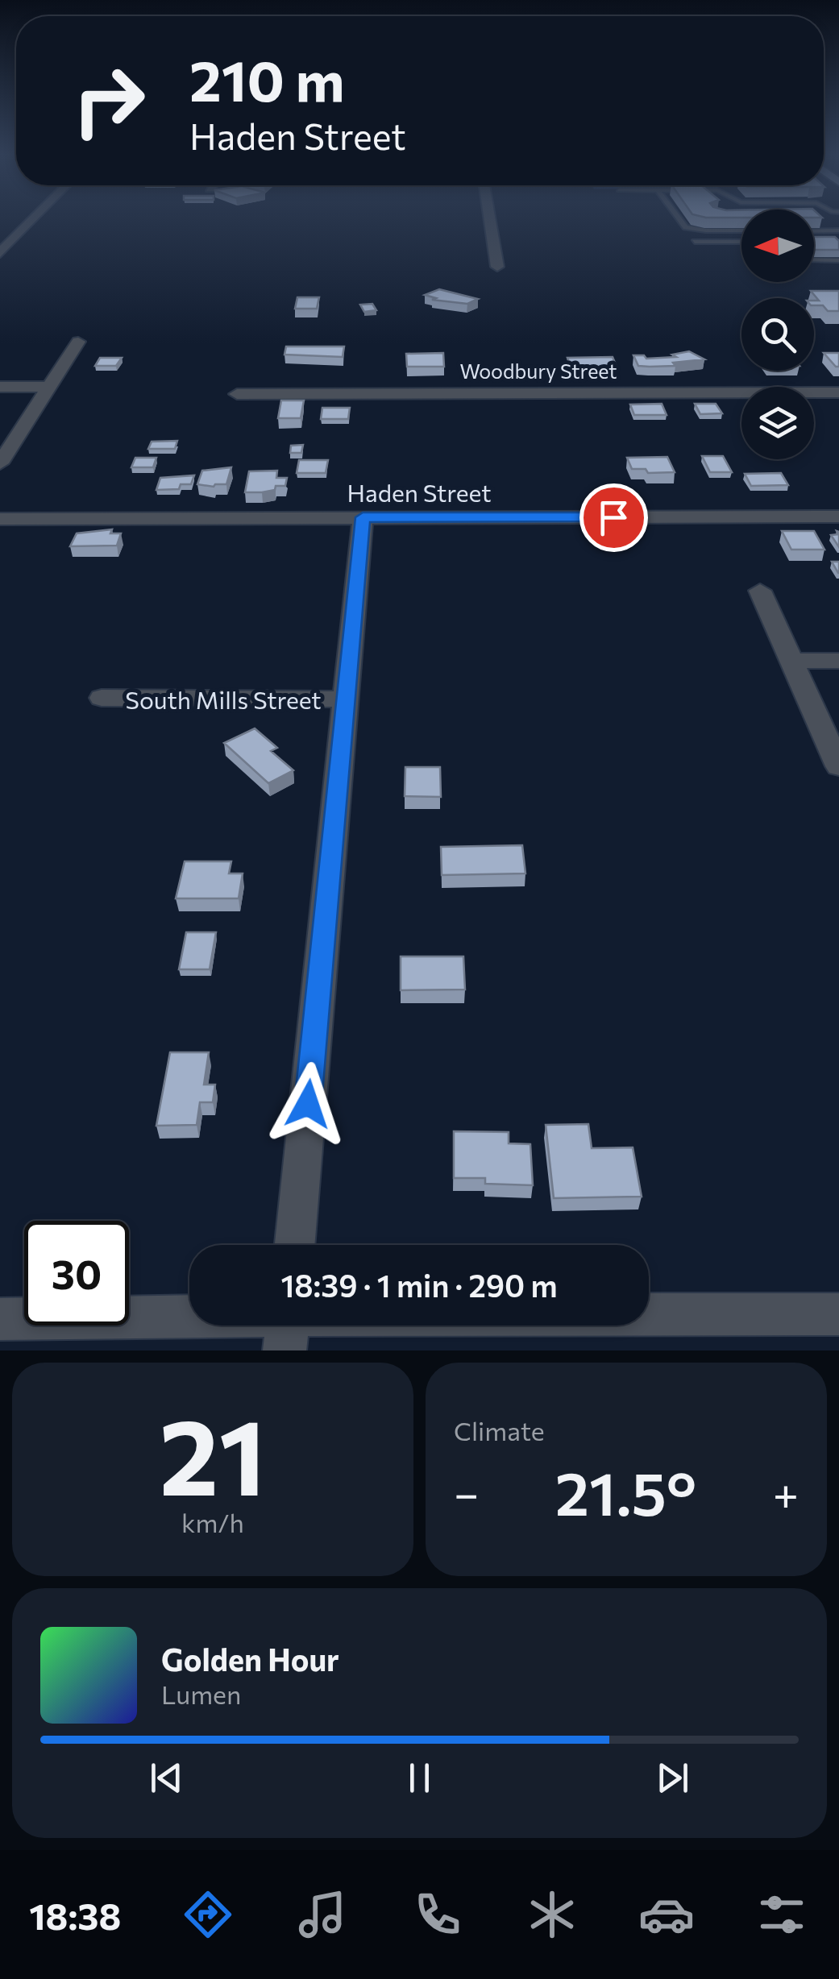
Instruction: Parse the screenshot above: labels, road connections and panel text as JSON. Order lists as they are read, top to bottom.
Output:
{
  "streets": {
    "street": ["Woodbury Street", "Haden Street", "South Mills Street"]
  },
  "north": "left",
  "page": {
    "turn": ["210 m", "Haden Street"],
    "limit": "30",
    "trip": "18:39 · 1 min · 290 m",
    "tile": [
      ["21", "km/h"],
      "Climate"
    ],
    "heat": ["−", "21.5°", "+"],
    "song": ["Golden Hour", "Lumen"],
    "tabs": "18:38"
  }
}
